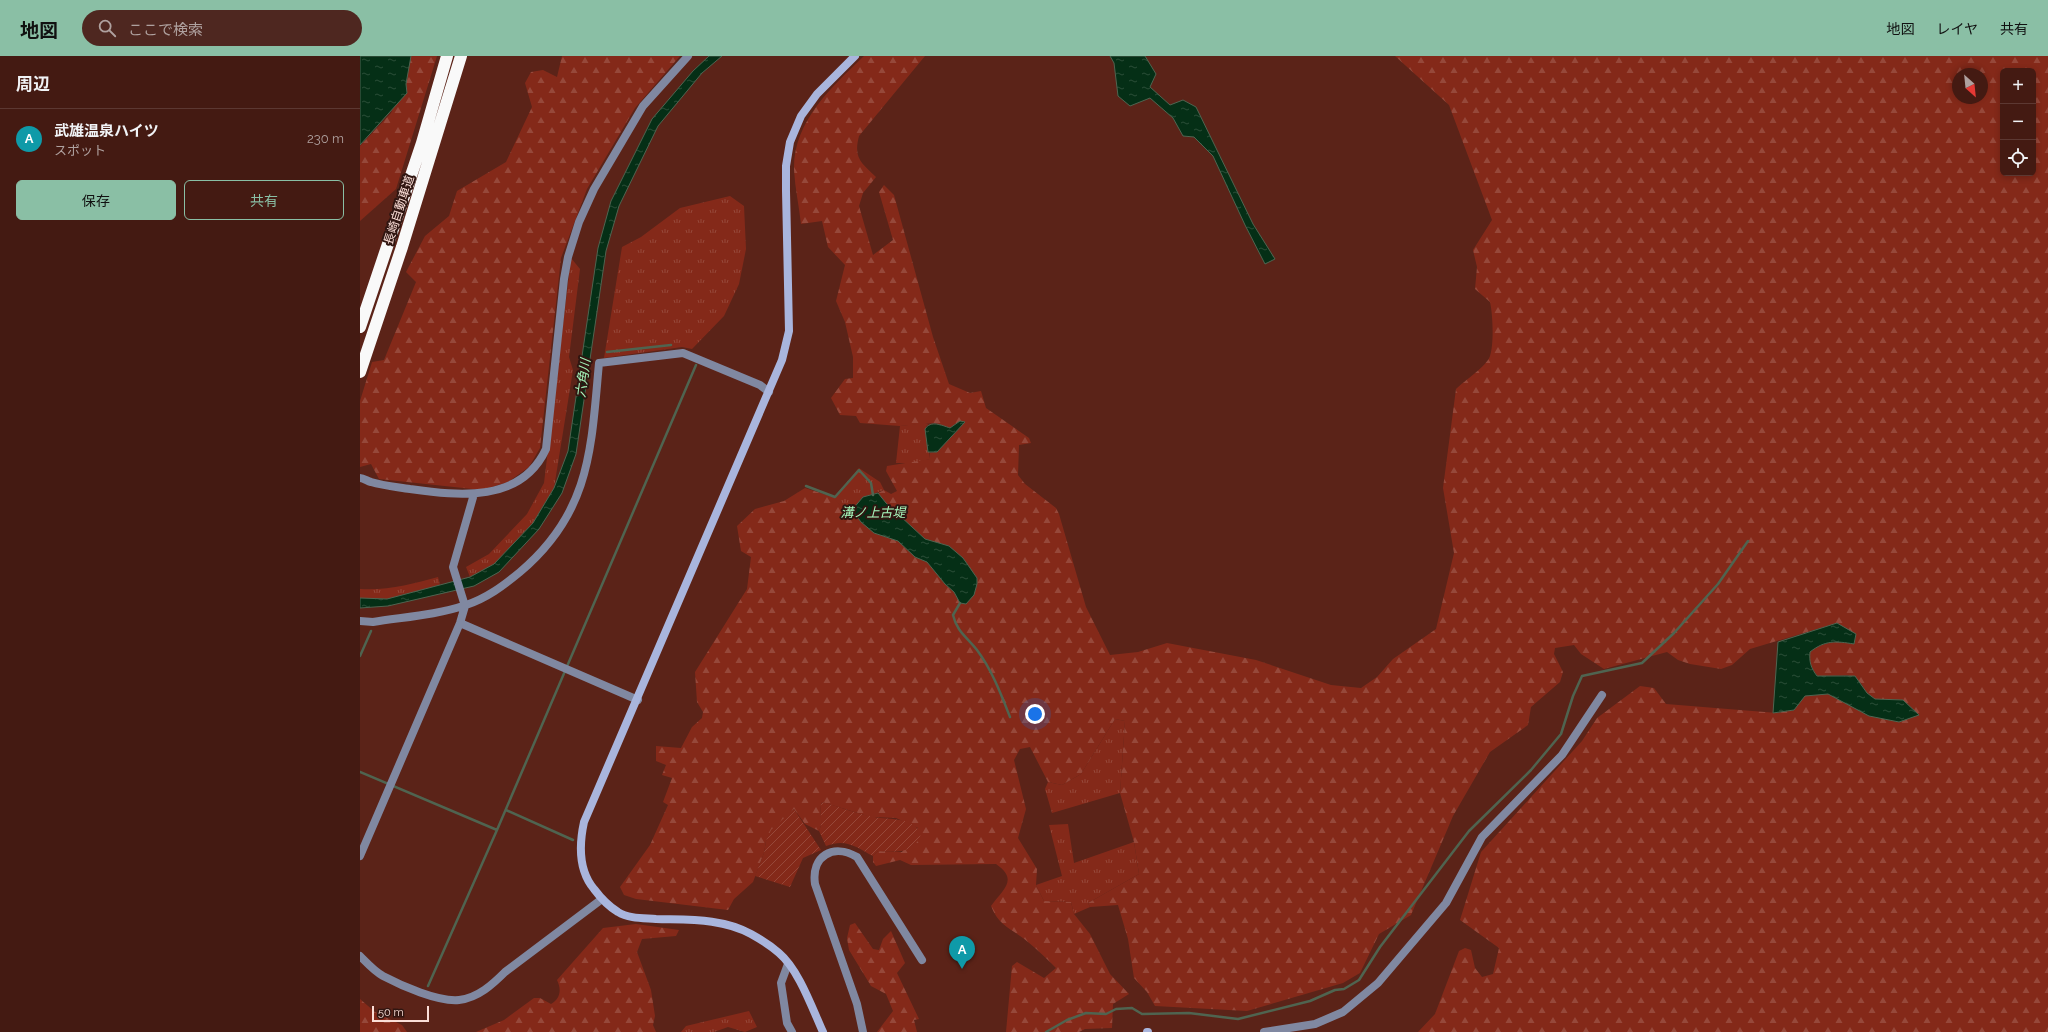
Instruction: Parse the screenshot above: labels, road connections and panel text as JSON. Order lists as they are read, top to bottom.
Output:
{
  "streets": {
    "highway": ["長崎自動車道"]
  },
  "water": ["六角川", "溝ノ上古堤"],
  "scale_bar": "50 m",
  "north": "bottom right",
  "page": {
    "header": "地図",
    "search": "ここで検索",
    "nav": ["地図", "レイヤ", "共有"],
    "heading": "周辺",
    "map_buttons": ["+", "−"],
    "list": [
      {
        "mark": "A",
        "name": "武雄温泉ハイツ",
        "note": "スポット",
        "value": "230 m"
      }
    ],
    "buttons": ["保存", "共有"],
    "pins": "A",
    "scale": "50 m"
  }
}
